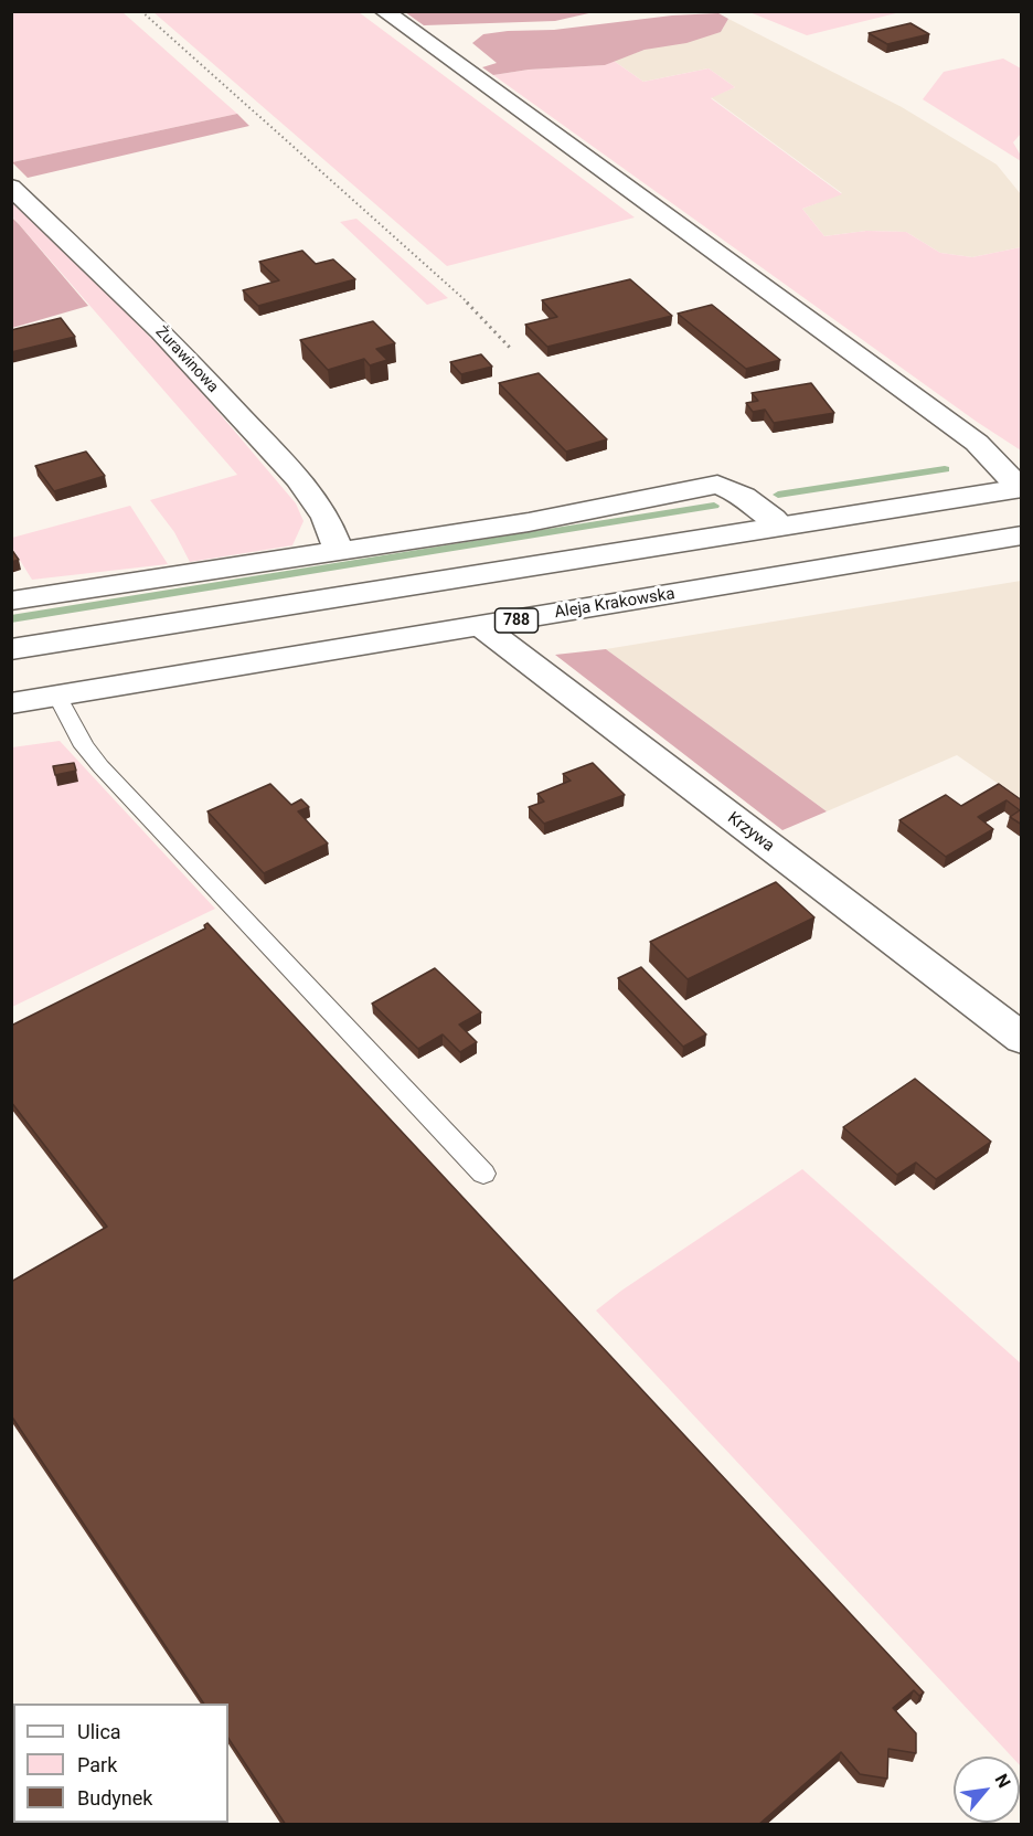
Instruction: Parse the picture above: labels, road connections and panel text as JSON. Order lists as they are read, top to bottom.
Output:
{
  "streets": {
    "street": [
      "Żurawinowa",
      "Aleja Krakowska",
      "788",
      "Krzywa"
    ]
  },
  "crossings": [
    ["Aleja Krakowska", "Krzywa"]
  ],
  "legend": ["Ulica", "Park", "Budynek"],
  "north": "top right"
}
